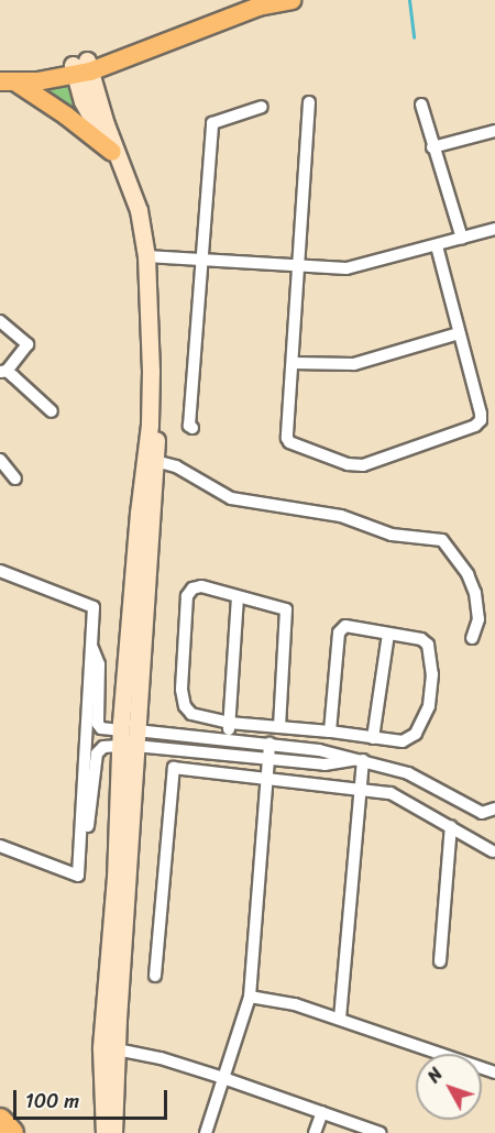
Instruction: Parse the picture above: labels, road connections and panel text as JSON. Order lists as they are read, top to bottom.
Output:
{
  "scale_bar": "100 m",
  "north": "top left"
}
